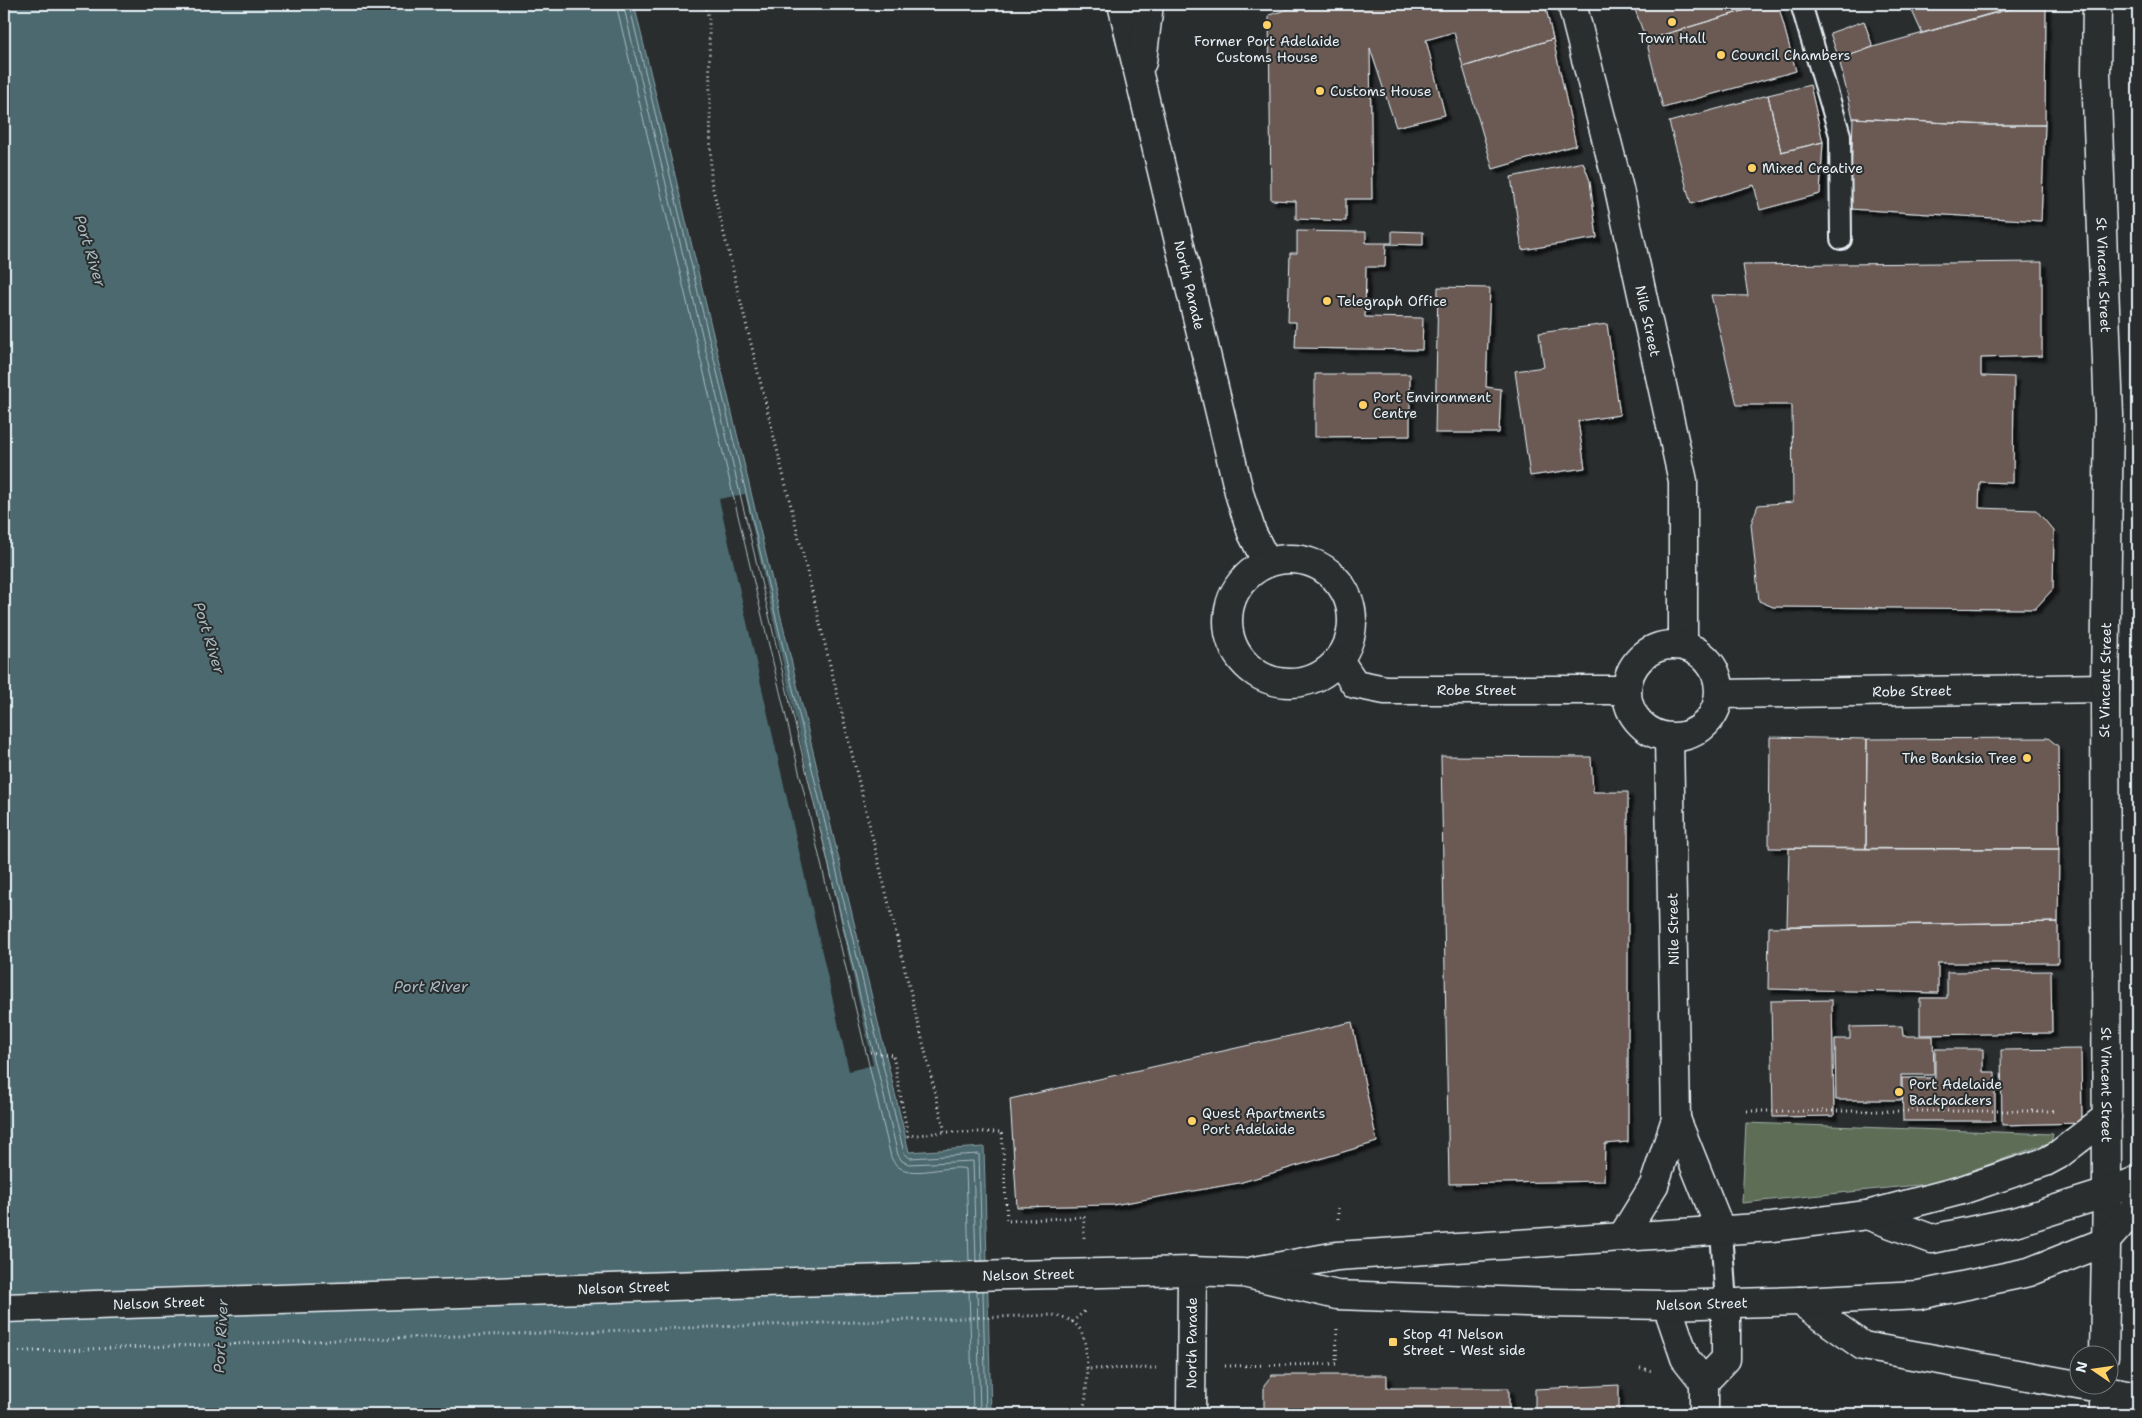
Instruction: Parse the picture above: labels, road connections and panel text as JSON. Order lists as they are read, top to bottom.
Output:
{
  "streets": {
    "main road": [
      "St Vincent Street",
      "North Parade",
      "Nile Street",
      "Robe Street",
      "Nelson Street"
    ]
  },
  "crossings": [
    ["St Vincent Street", "Robe Street"],
    ["St Vincent Street", "Nelson Street"],
    ["North Parade", "Robe Street"],
    ["North Parade", "Nelson Street"],
    ["Nile Street", "Robe Street"],
    ["Nile Street", "Nelson Street"]
  ],
  "water": ["Port River"],
  "places": {
    "other": [
      "Town Hall",
      "Former Port Adelaide Customs House",
      "Council Chambers",
      "Customs House",
      "Mixed Creative",
      "Telegraph Office",
      "Port Environment Centre",
      "The Banksia Tree",
      "Port Adelaide Backpackers",
      "Quest Apartments Port Adelaide"
    ],
    "transit": ["Stop 41 Nelson Street - West side"]
  },
  "north": "left"
}
